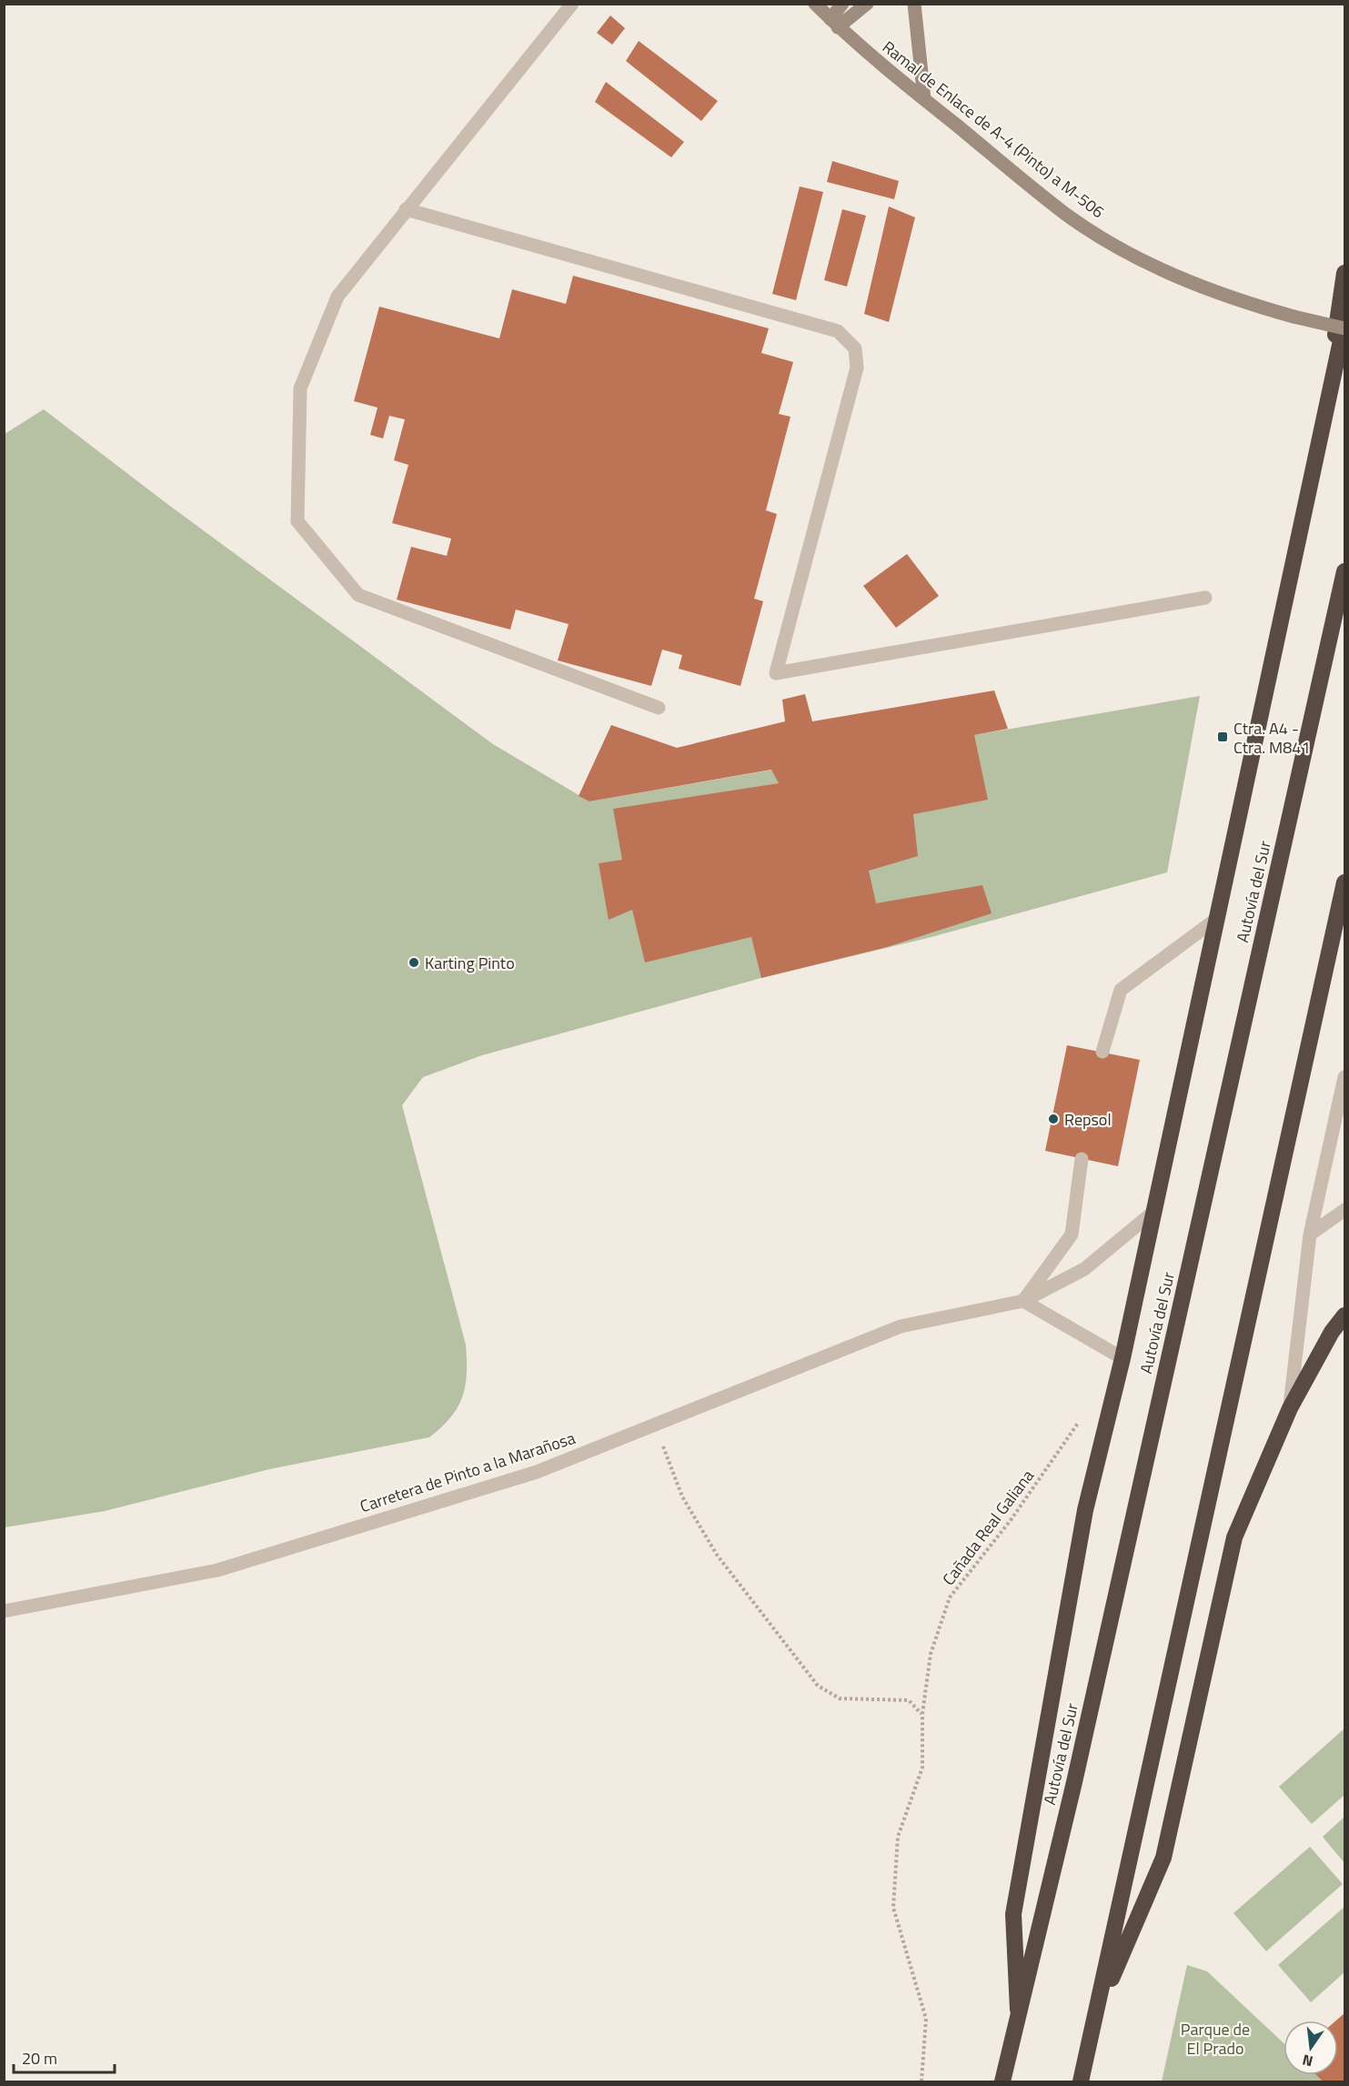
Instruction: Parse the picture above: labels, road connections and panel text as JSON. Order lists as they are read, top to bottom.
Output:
{
  "streets": {
    "highway": ["Autovía del Sur"],
    "main road": ["Ramal de Enlace de A-4 (Pinto) a M-506"],
    "street": ["Carretera de Pinto a la Marañosa"],
    "path": ["Cañada Real Galiana"]
  },
  "parks": ["Parque de El Prado"],
  "places": {
    "transit": ["Ctra. A4 - Ctra. M841"],
    "other": ["Karting Pinto", "Repsol"]
  },
  "scale_bar": "20 m",
  "north": "bottom"
}
